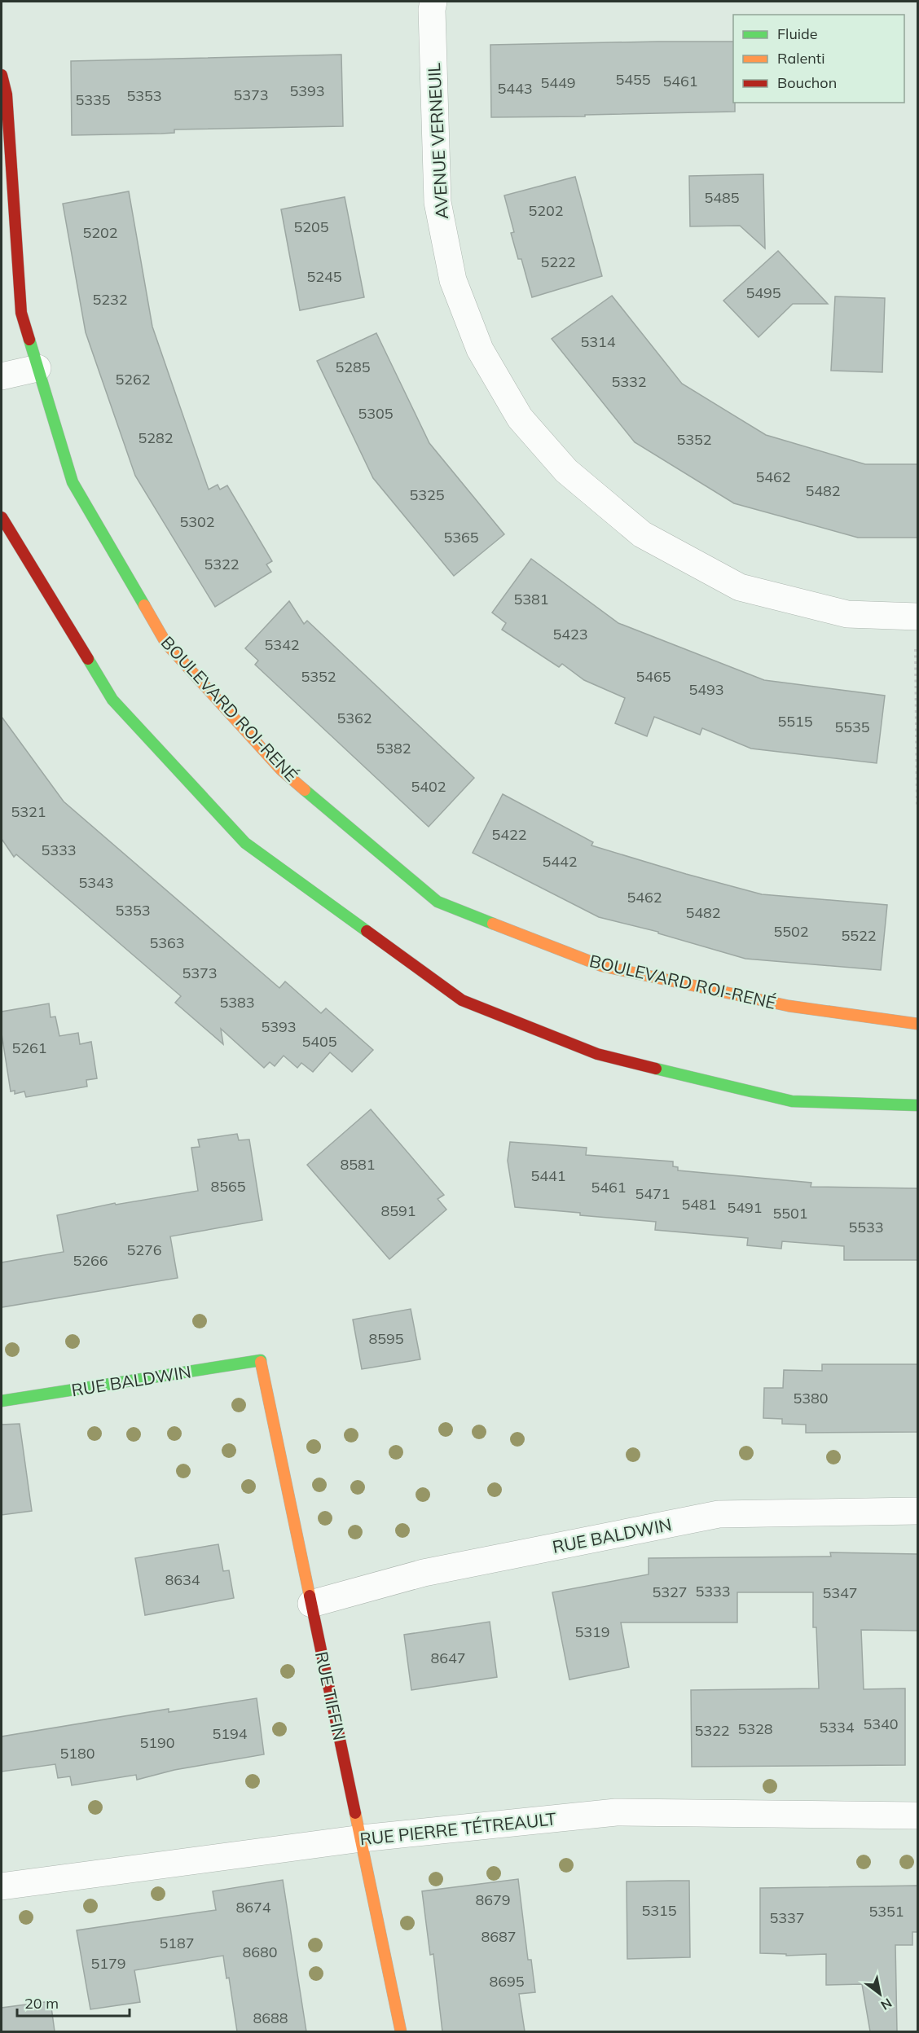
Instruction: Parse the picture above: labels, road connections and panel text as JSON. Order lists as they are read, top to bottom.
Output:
{
  "streets": {
    "street": [
      "AVENUE VERNEUIL",
      "BOULEVARD ROI-RENÉ",
      "RUE BALDWIN",
      "RUE TIFFIN",
      "RUE PIERRE TÉTREAULT"
    ]
  },
  "crossings": [
    ["RUE BALDWIN", "RUE TIFFIN"],
    ["RUE TIFFIN", "RUE PIERRE TÉTREAULT"]
  ],
  "house_numbers": [
    "5455",
    "5461",
    "5449",
    "5443",
    "5393",
    "5373",
    "5353",
    "5335",
    "5485",
    "5202",
    "5205",
    "5202",
    "5222",
    "5245",
    "5495",
    "5232",
    "5314",
    "5285",
    "5262",
    "5332",
    "5305",
    "5282",
    "5352",
    "5462",
    "5482",
    "5325",
    "5302",
    "5365",
    "5322",
    "5381",
    "5423",
    "5342",
    "5352",
    "5465",
    "5493",
    "5362",
    "5515",
    "5535",
    "5382",
    "5402",
    "5321",
    "5422",
    "5333",
    "5442",
    "5343",
    "5462",
    "5353",
    "5482",
    "5502",
    "5522",
    "5363",
    "5373",
    "5383",
    "5393",
    "5405",
    "5261",
    "8581",
    "5441",
    "8565",
    "5461",
    "5471",
    "5481",
    "5491",
    "8591",
    "5501",
    "5533",
    "5276",
    "5266",
    "8595",
    "5380",
    "8634",
    "5333",
    "5327",
    "5347",
    "5319",
    "8647",
    "5340",
    "5334",
    "5328",
    "5322",
    "5194",
    "5190",
    "5180",
    "8679",
    "8674",
    "5315",
    "5351",
    "5337",
    "8687",
    "5187",
    "8680",
    "5179",
    "8695",
    "8688"
  ],
  "legend": ["Fluide", "Ralenti", "Bouchon"],
  "scale_bar": "20 m",
  "north": "bottom right"
}
